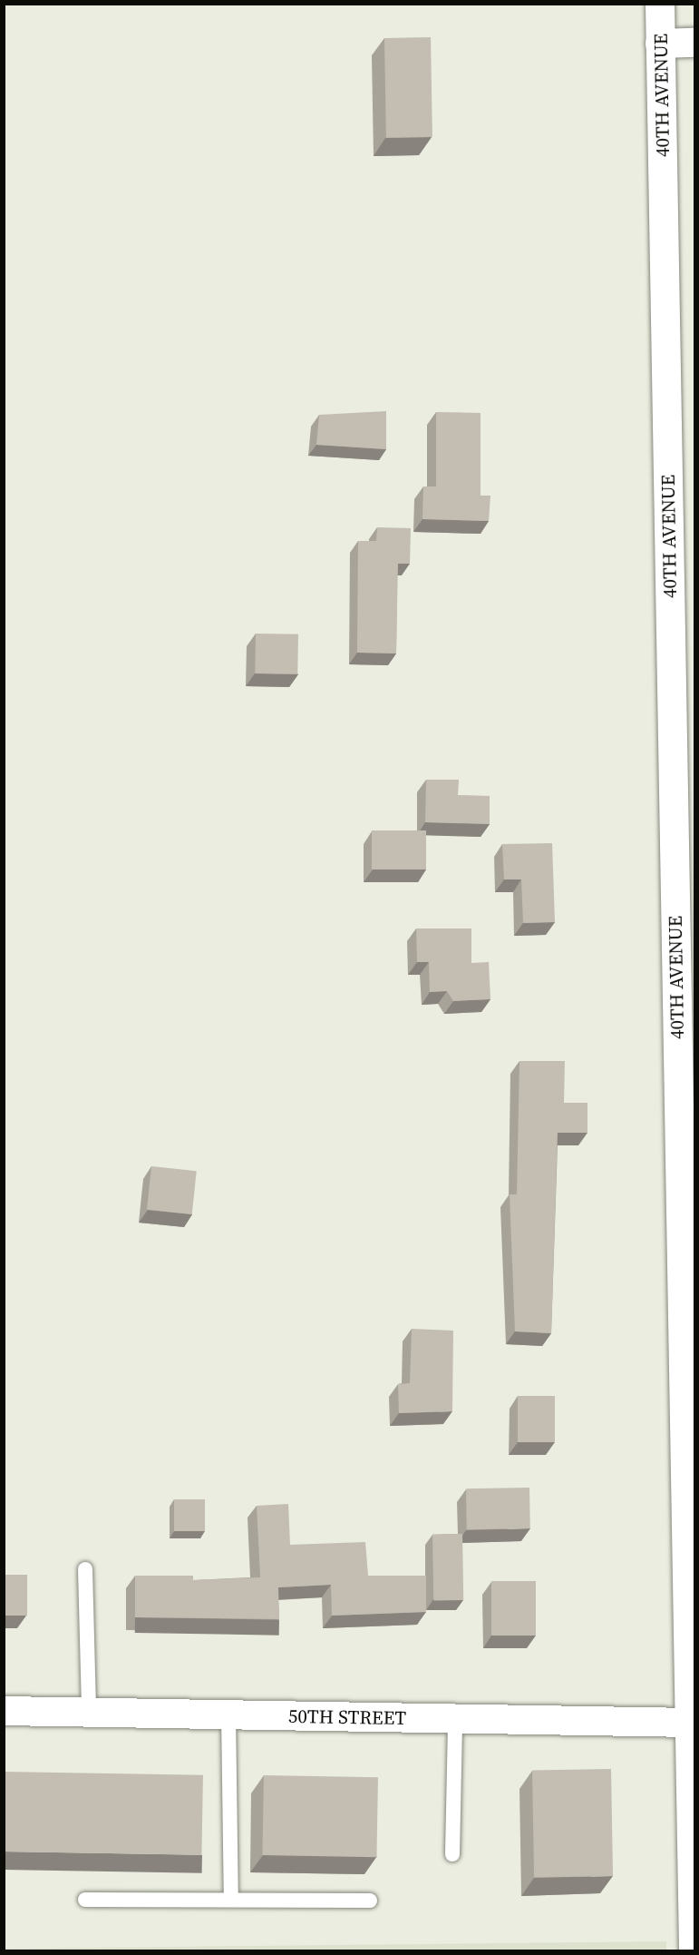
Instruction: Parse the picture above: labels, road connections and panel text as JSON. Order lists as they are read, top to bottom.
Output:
{
  "streets": {
    "street": ["40TH AVENUE", "50TH STREET"]
  },
  "crossings": [
    ["40TH AVENUE", "50TH STREET"]
  ]
}
